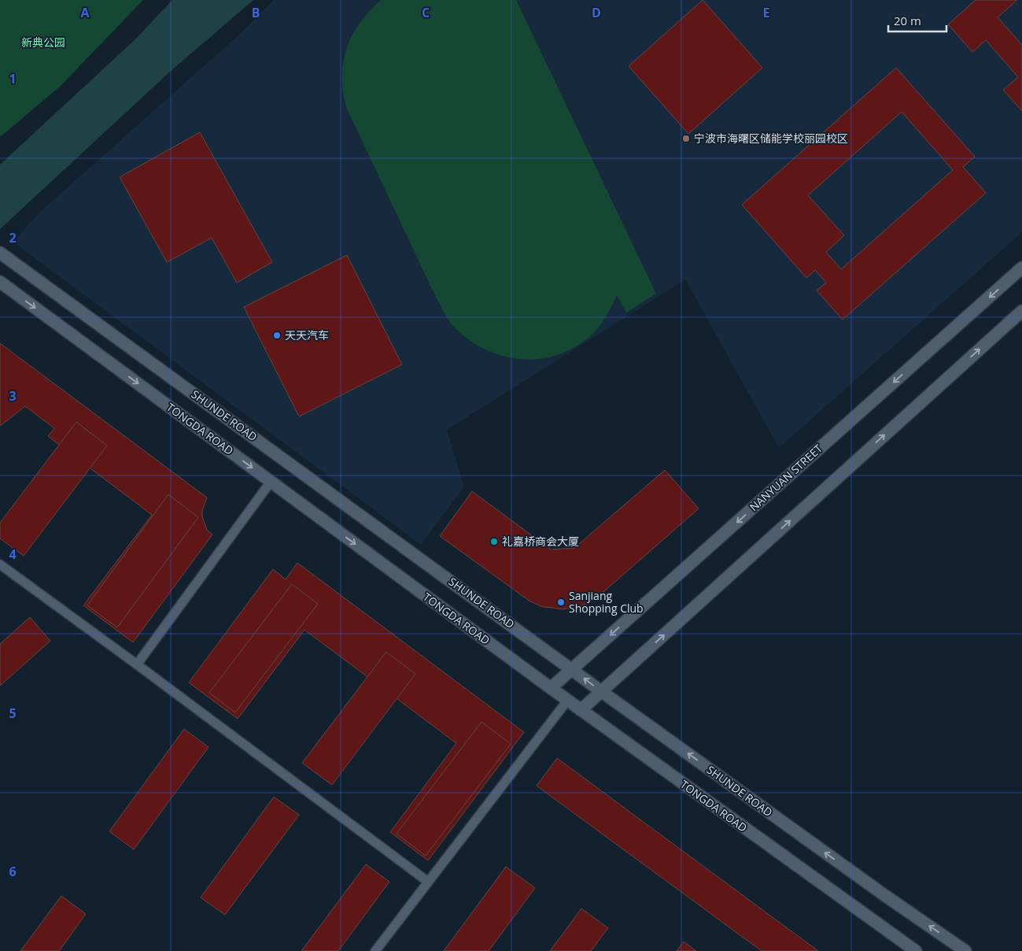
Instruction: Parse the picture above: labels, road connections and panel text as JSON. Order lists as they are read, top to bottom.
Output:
{
  "streets": {
    "street": ["SHUNDE ROAD", "TONGDA ROAD", "NANYUAN STREET"]
  },
  "crossings": [
    ["SHUNDE ROAD", "NANYUAN STREET"],
    ["TONGDA ROAD", "NANYUAN STREET"]
  ],
  "one_way": ["SHUNDE ROAD", "TONGDA ROAD"],
  "parks": ["新典公园"],
  "places": [
    "宁波市海曙区储能学校丽园校区",
    "天天汽车",
    "礼嘉桥商会大厦",
    "Sanjiang Shopping Club"
  ],
  "scale_bar": "20 m",
  "grid": {
    "columns": [
      "A",
      "B",
      "C",
      "D",
      "E"
    ],
    "rows": [
      "1",
      "2",
      "3",
      "4",
      "5",
      "6"
    ]
  }
}
